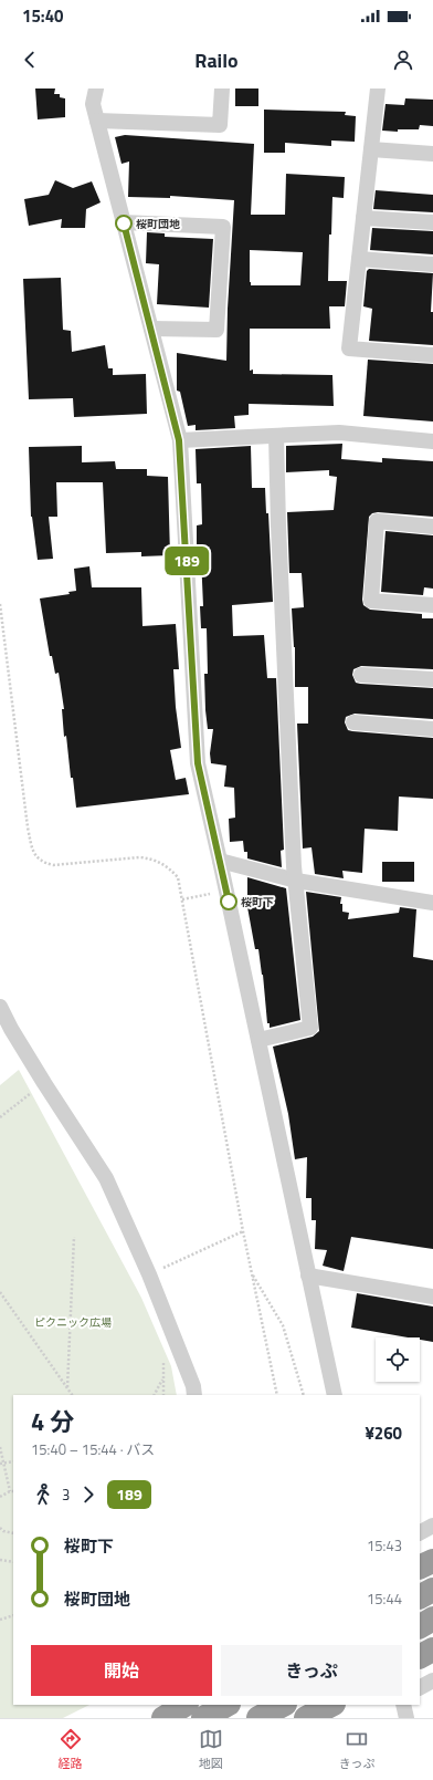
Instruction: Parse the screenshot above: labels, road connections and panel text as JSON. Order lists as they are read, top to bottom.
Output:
{
  "parks": ["ピクニック広場"],
  "places": ["桜町団地", "桜町下"],
  "lines": ["bus line 189"],
  "page": {
    "status": "15:40",
    "header": "Railo",
    "on_map": "189",
    "heading": ["4 分", "15:40 – 15:44 · バス", "¥260"],
    "legs": ["3", "189"],
    "list": [
      {
        "name": "桜町下",
        "value": "15:43"
      },
      {
        "name": "桜町団地",
        "value": "15:44"
      }
    ],
    "buttons": ["開始", "きっぷ"],
    "tabs": ["経路", "地図", "きっぷ"]
  }
}
